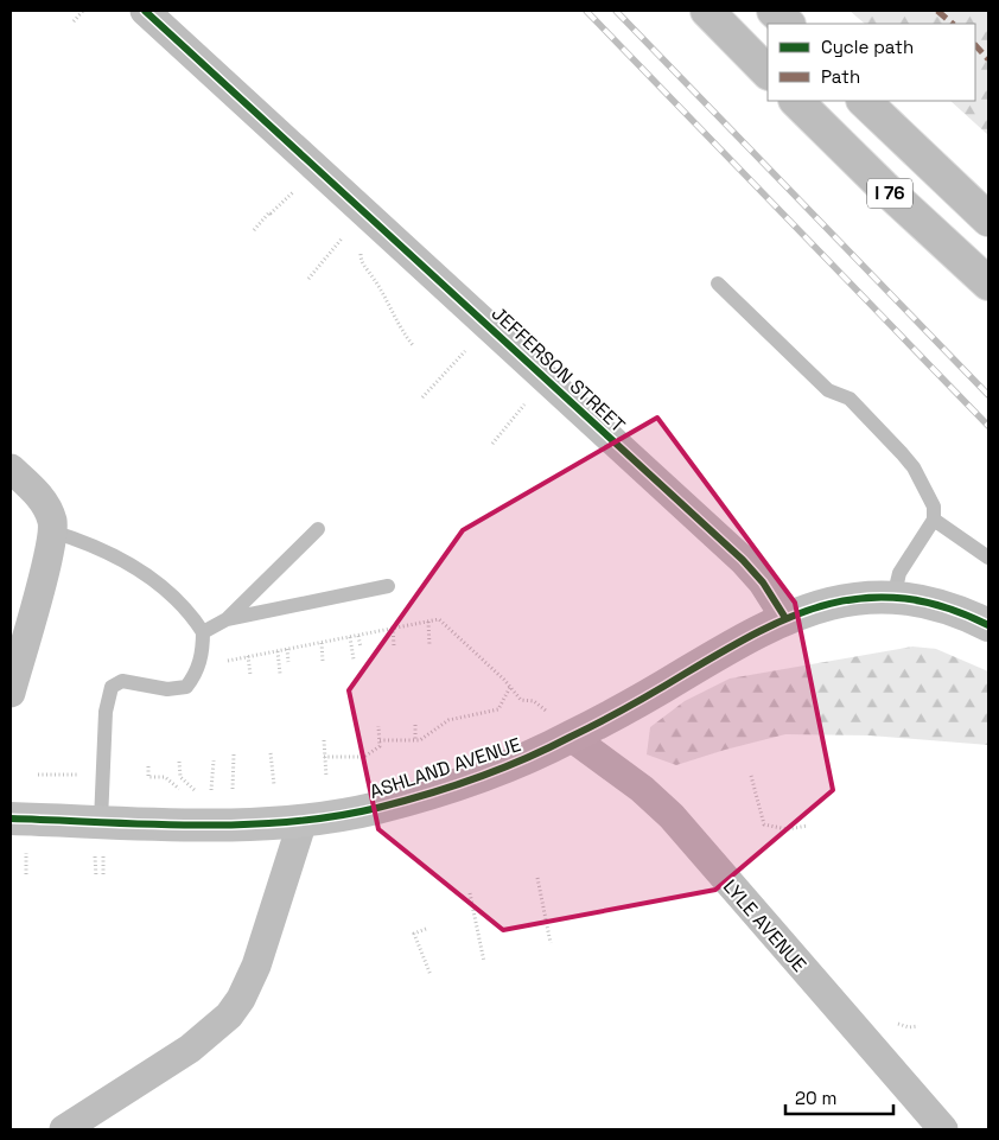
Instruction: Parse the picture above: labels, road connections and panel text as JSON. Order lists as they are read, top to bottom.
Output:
{
  "streets": {
    "highway": ["I 76"],
    "street": ["JEFFERSON STREET", "ASHLAND AVENUE", "LYLE AVENUE"]
  },
  "crossings": [
    ["JEFFERSON STREET", "ASHLAND AVENUE"],
    ["ASHLAND AVENUE", "LYLE AVENUE"]
  ],
  "legend": ["Cycle path", "Path"],
  "scale_bar": "20 m"
}
